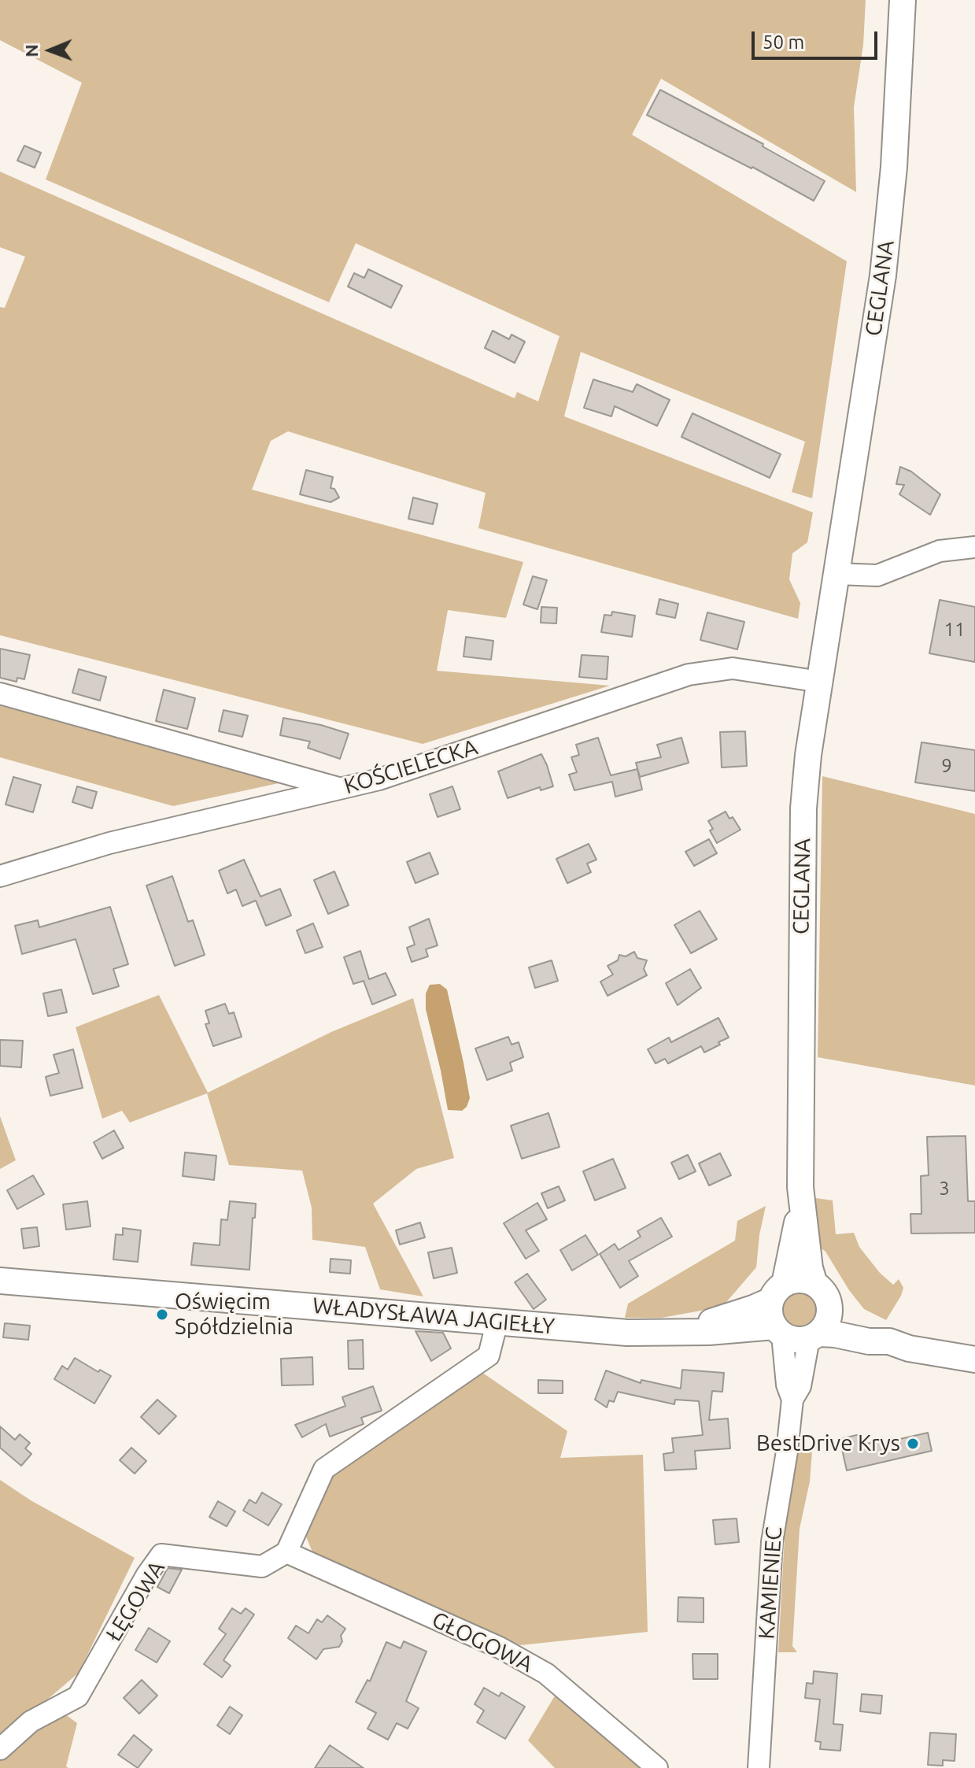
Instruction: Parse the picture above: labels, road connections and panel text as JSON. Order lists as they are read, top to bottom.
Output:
{
  "streets": {
    "street": [
      "CEGLANA",
      "KOŚCIELECKA",
      "WŁADYSŁAWA JAGIEŁŁY",
      "KAMIENIEC",
      "ŁĘGOWA",
      "GŁOGOWA"
    ]
  },
  "crossings": [
    ["CEGLANA", "KOŚCIELECKA"],
    ["CEGLANA", "WŁADYSŁAWA JAGIEŁŁY"],
    ["CEGLANA", "KAMIENIEC"],
    ["WŁADYSŁAWA JAGIEŁŁY", "KAMIENIEC"],
    ["ŁĘGOWA", "GŁOGOWA"]
  ],
  "places": ["Oświęcim Spółdzielnia", "BestDrive Krys"],
  "house_numbers": ["11", "9", "3"],
  "scale_bar": "50 m",
  "north": "left"
}
